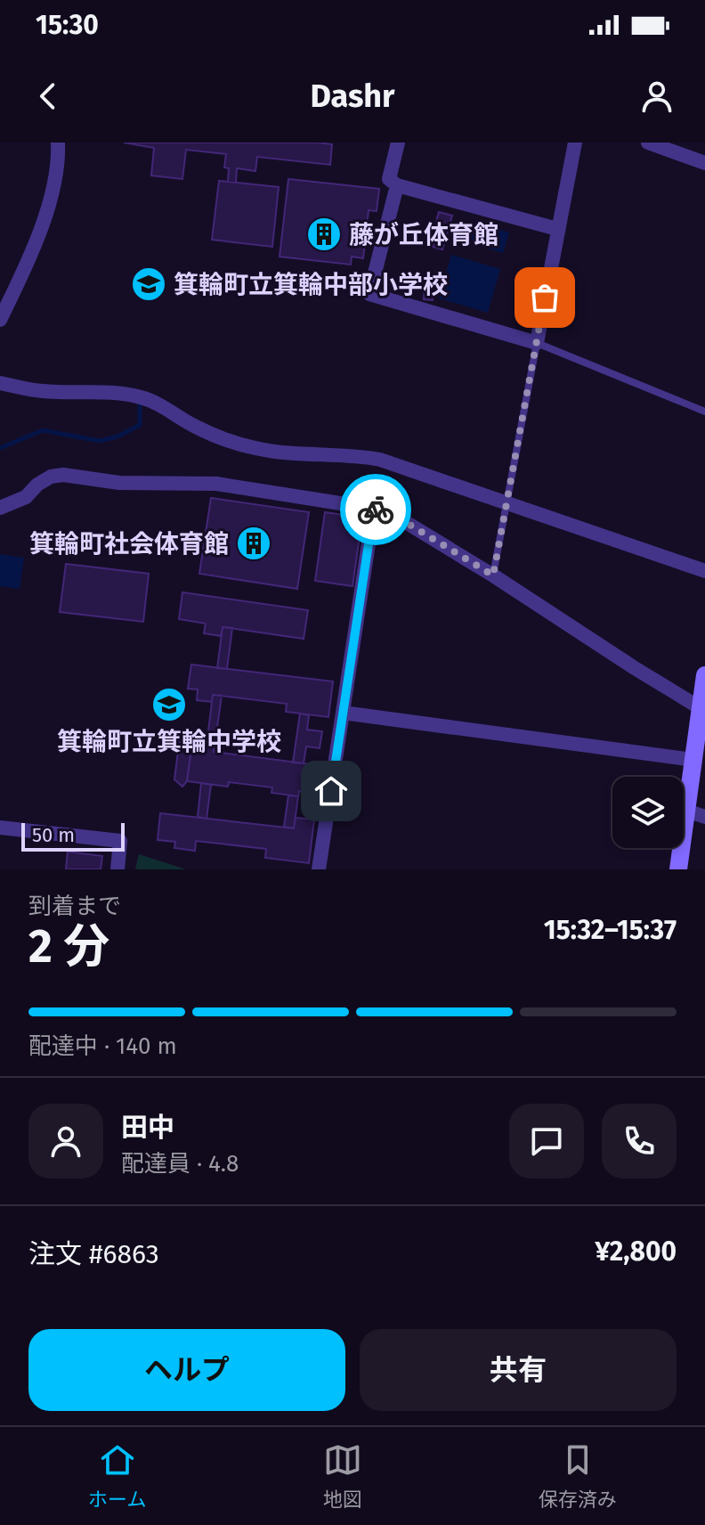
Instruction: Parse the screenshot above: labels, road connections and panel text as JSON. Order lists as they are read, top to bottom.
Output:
{
  "places": {
    "building": ["藤が丘体育館", "箕輪町社会体育館"],
    "school or university": ["箕輪町立箕輪中部小学校", "箕輪町立箕輪中学校"]
  },
  "scale_bar": "50 m",
  "page": {
    "status": "15:30",
    "header": "Dashr",
    "scale": "50 m",
    "heading": ["2 分", "到着まで", "15:32–15:37"],
    "panel": [
      "田中",
      "配達員 · 4.8",
      "注文 #6863",
      "¥2,800"
    ],
    "bar": "配達中 · 140 m",
    "buttons": ["ヘルプ", "共有"],
    "tabs": ["ホーム", "地図", "保存済み"]
  }
}
